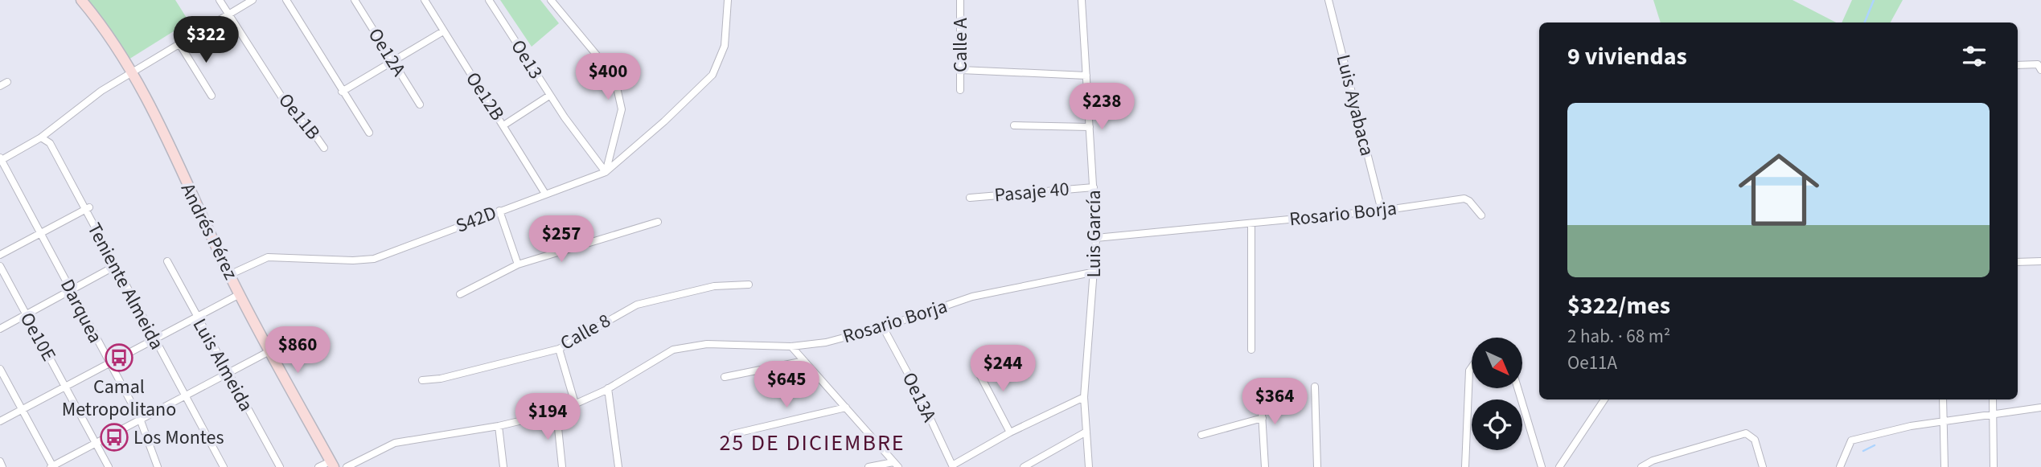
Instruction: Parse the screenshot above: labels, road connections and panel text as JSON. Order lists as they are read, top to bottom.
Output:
{
  "streets": {
    "street": [
      "Calle A",
      "Oe12A",
      "Oe13",
      "Oe12B",
      "Luis Ayabaca",
      "Oe11B",
      "Pasaje 40",
      "Rosario Borja",
      "S42D",
      "Andrés Pérez",
      "Luis García",
      "Teniente Almeida",
      "Darquea",
      "Calle 8",
      "Oe10E",
      "Luis Almeida",
      "Oe13A"
    ]
  },
  "crossings": [
    ["Oe13", "S42D"],
    ["Oe12B", "S42D"],
    ["Luis Ayabaca", "Rosario Borja"],
    ["Pasaje 40", "Luis García"],
    ["Rosario Borja", "Luis García"],
    ["Rosario Borja", "Oe13A"],
    ["S42D", "Andrés Pérez"]
  ],
  "districts": ["25 DE DICIEMBRE"],
  "places": {
    "bus stop": ["Camal Metropolitano", "Los Montes"]
  },
  "north": "bottom right",
  "page": {
    "price": [
      "$322",
      "$400",
      "$238",
      "$257",
      "$860",
      "$244",
      "$645",
      "$364",
      "$194"
    ],
    "heading": "9 viviendas",
    "list": [
      {
        "name": "$322/mes",
        "note": "2 hab. · 68 m² · Oe11A"
      }
    ]
  }
}
